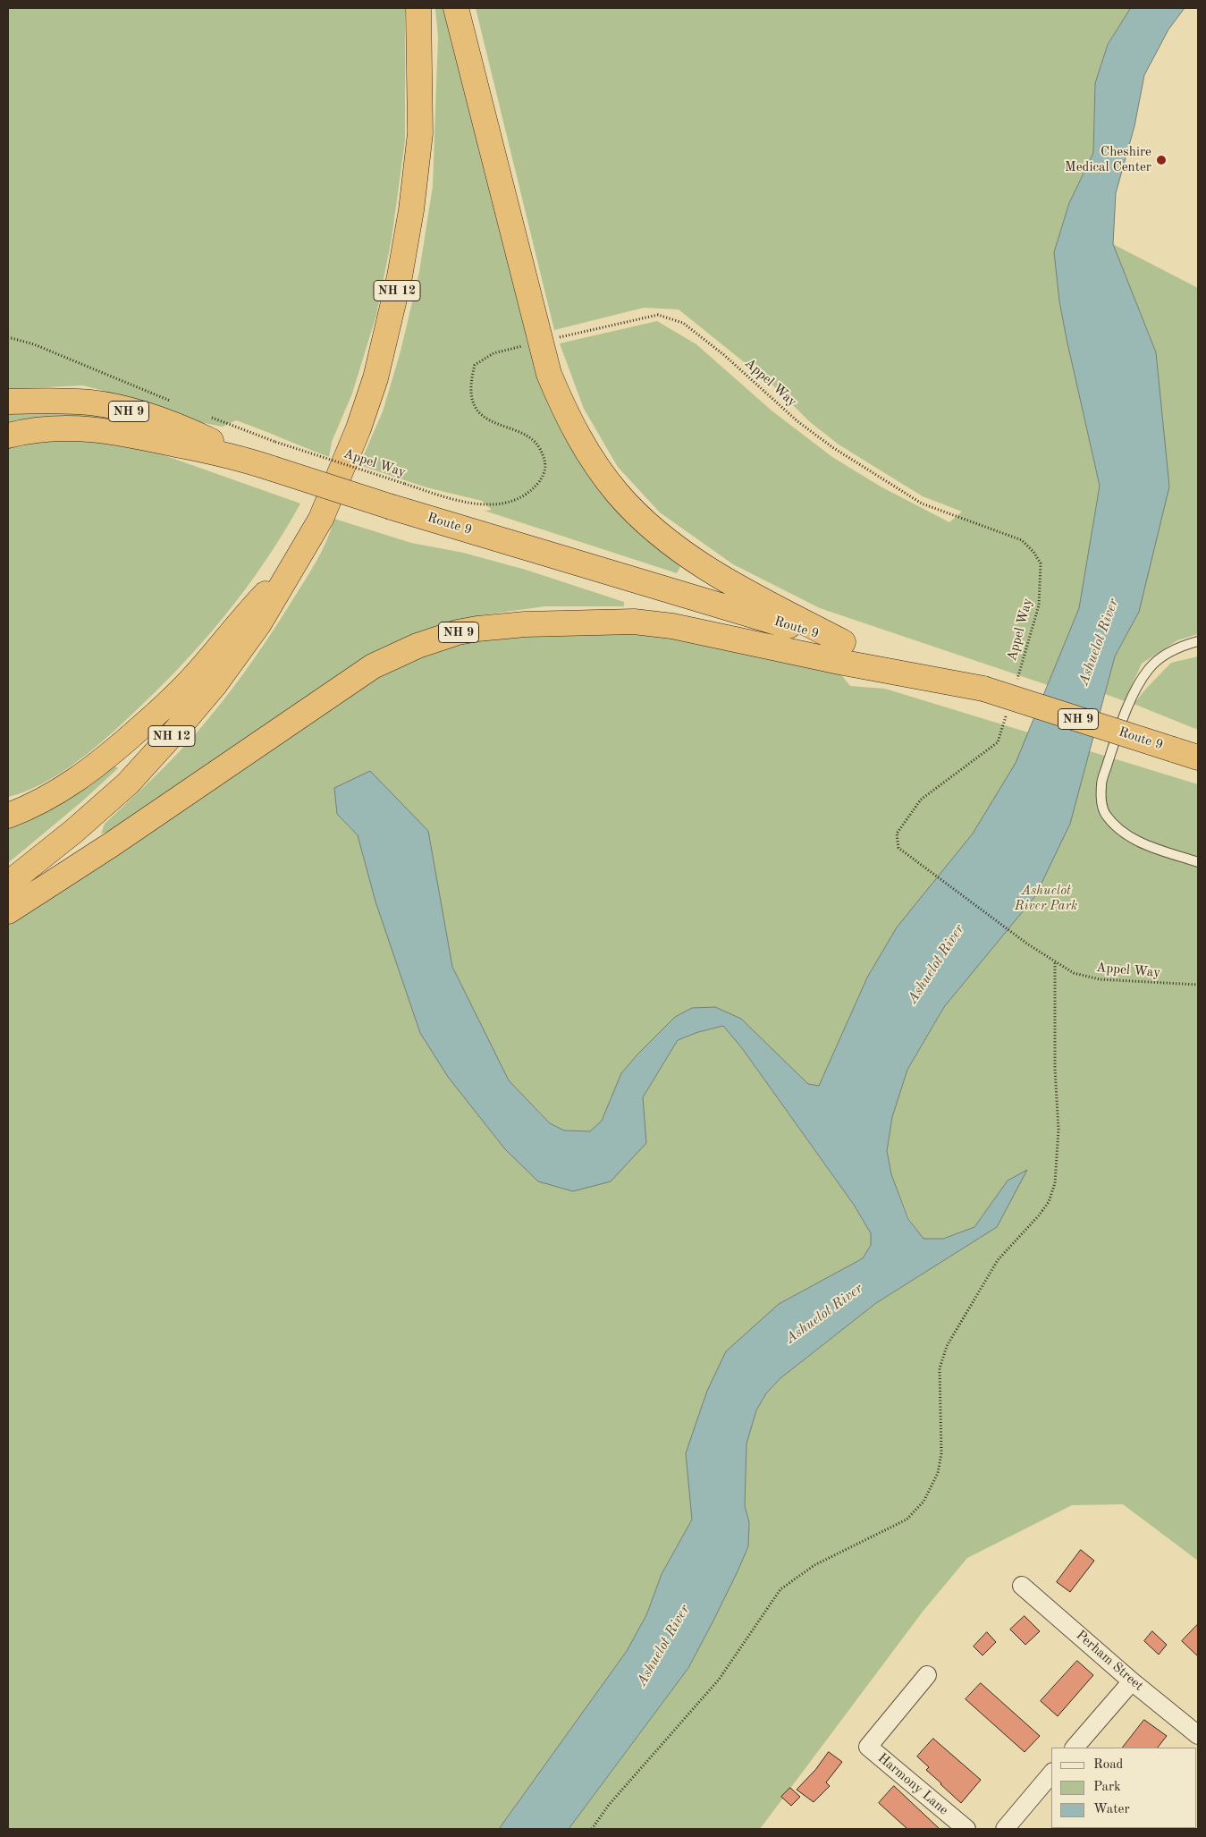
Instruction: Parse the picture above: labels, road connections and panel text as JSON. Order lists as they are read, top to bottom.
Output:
{
  "streets": {
    "highway": ["NH 12", "NH 9", "Route 9"],
    "street": ["Perham Street", "Harmony Lane"],
    "path": ["Appel Way"]
  },
  "crossings": [
    ["NH 9", "Route 9"]
  ],
  "water": ["Ashuelot River"],
  "parks": ["Ashuelot River Park"],
  "places": ["Cheshire Medical Center"],
  "legend": ["Road", "Park", "Water"]
}
